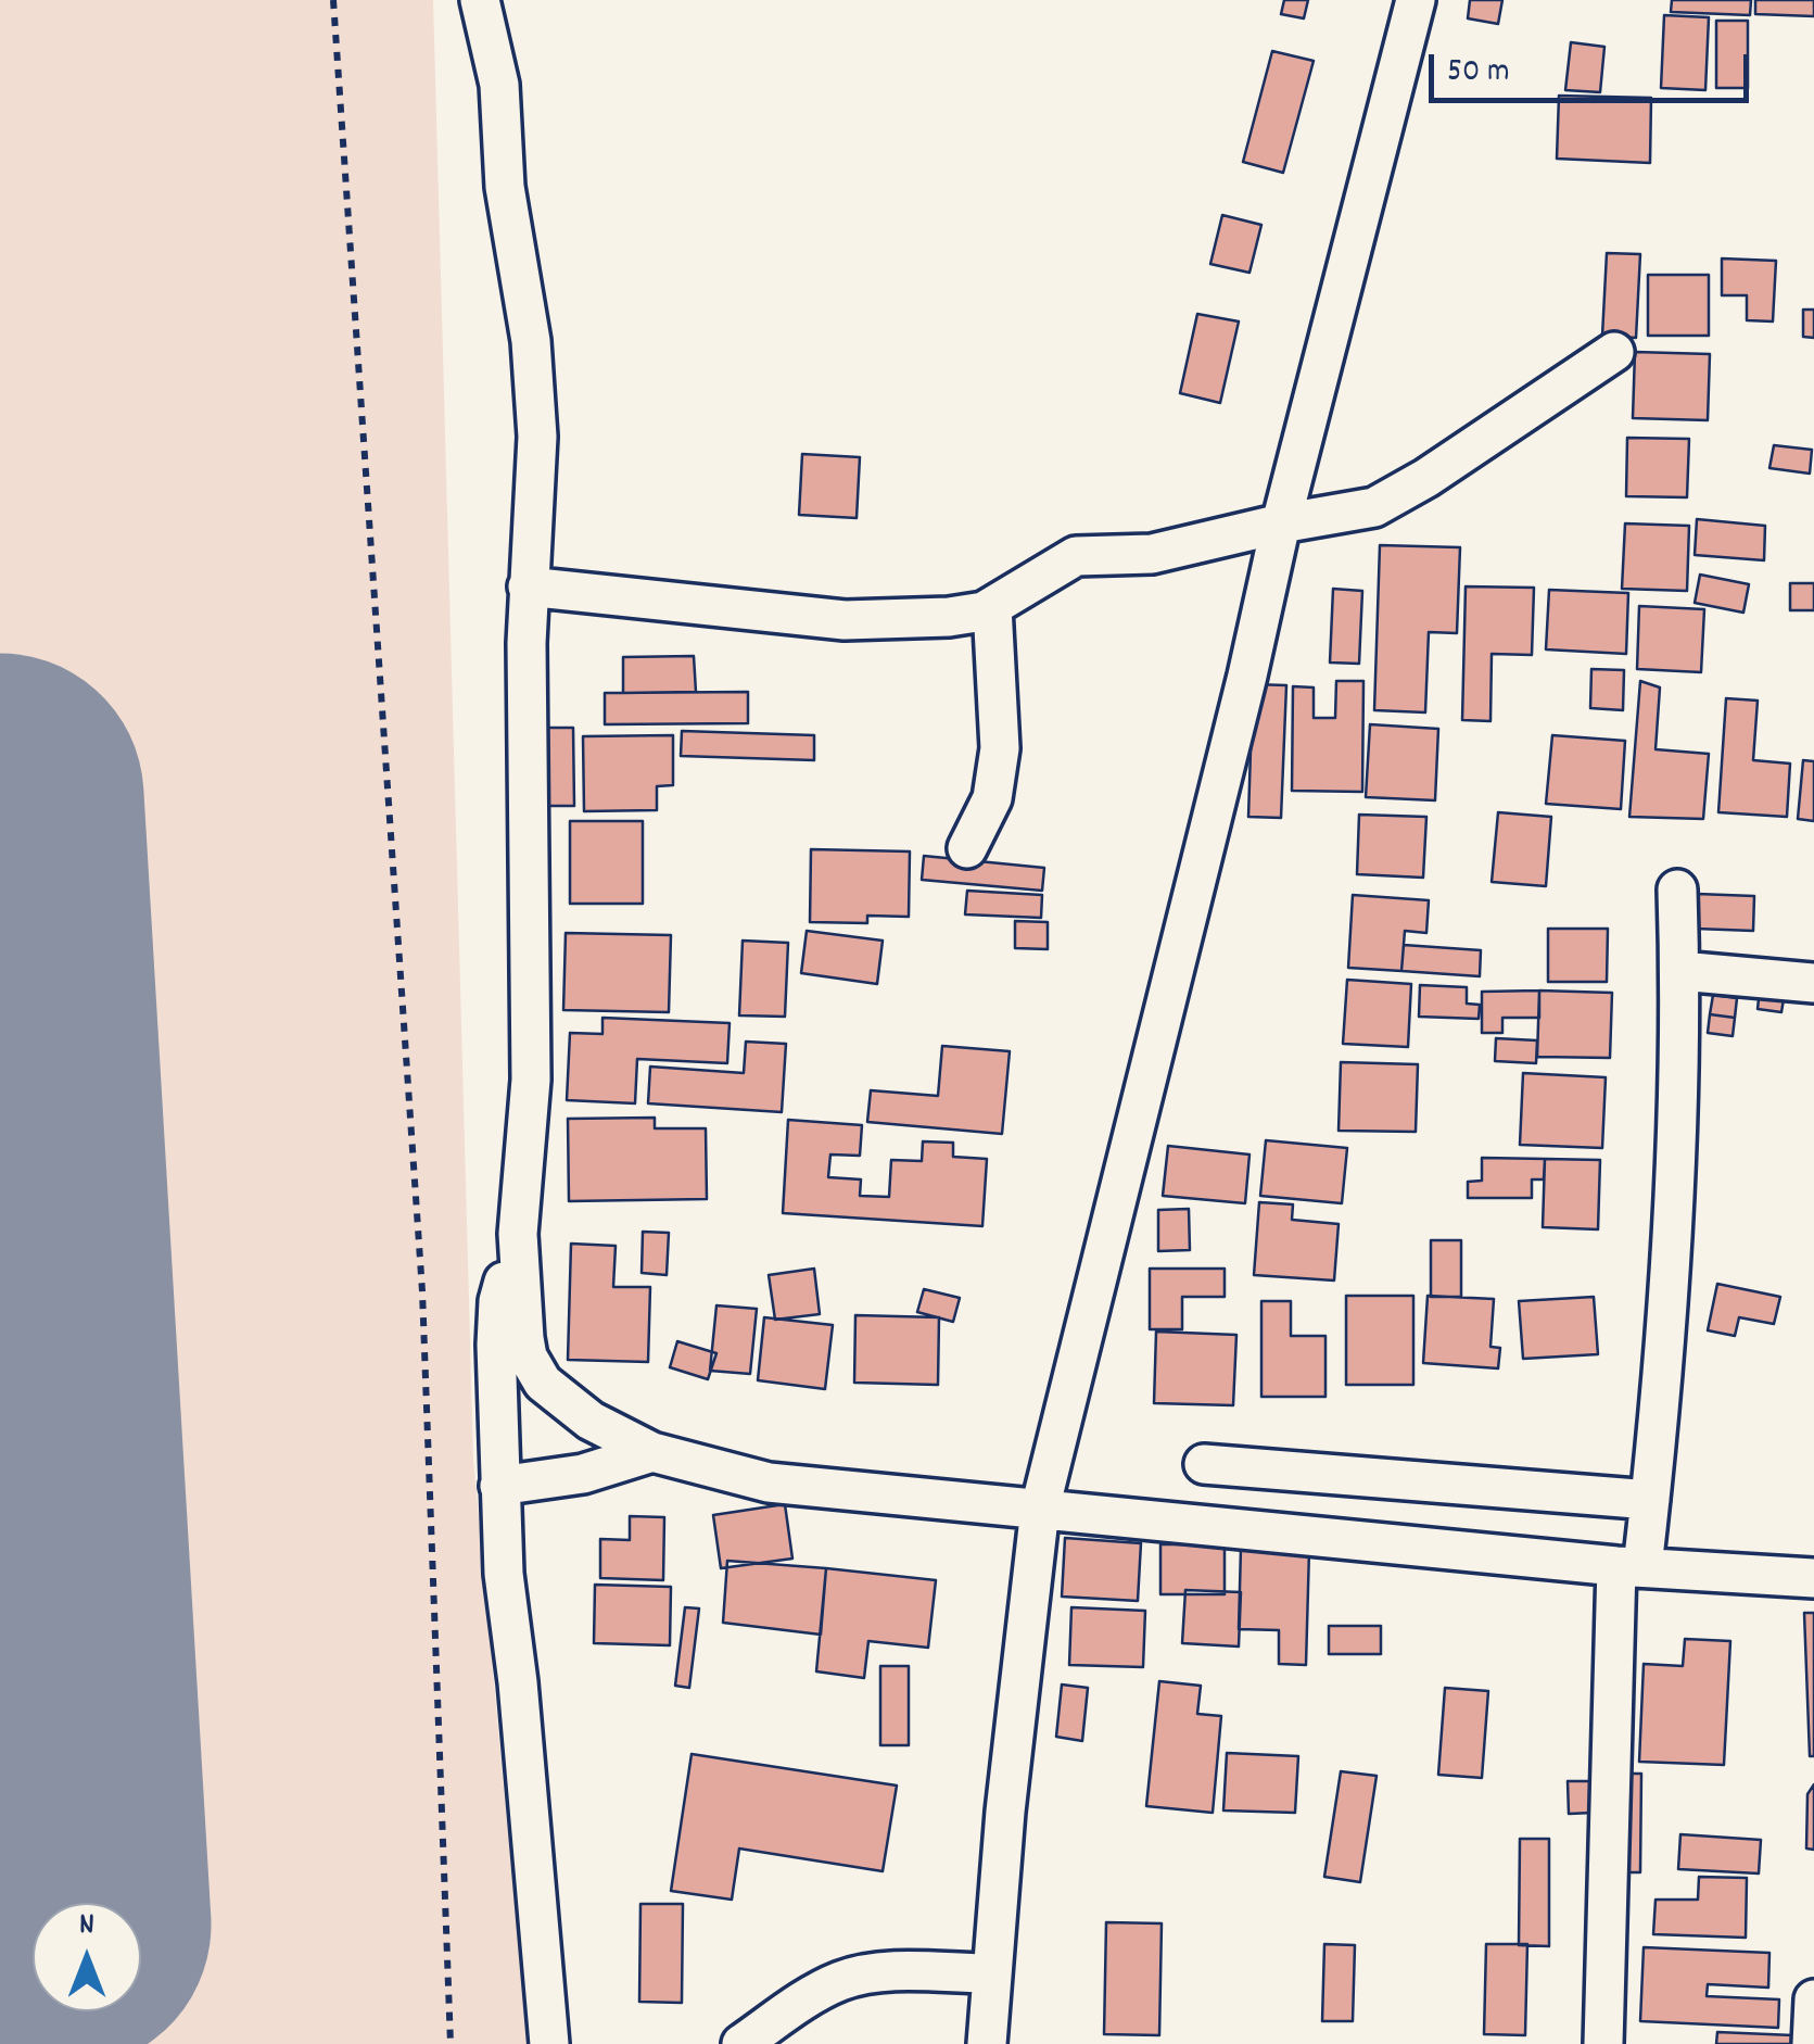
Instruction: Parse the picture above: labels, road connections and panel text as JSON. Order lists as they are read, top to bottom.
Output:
{
  "scale_bar": "50 m",
  "north": "top"
}
